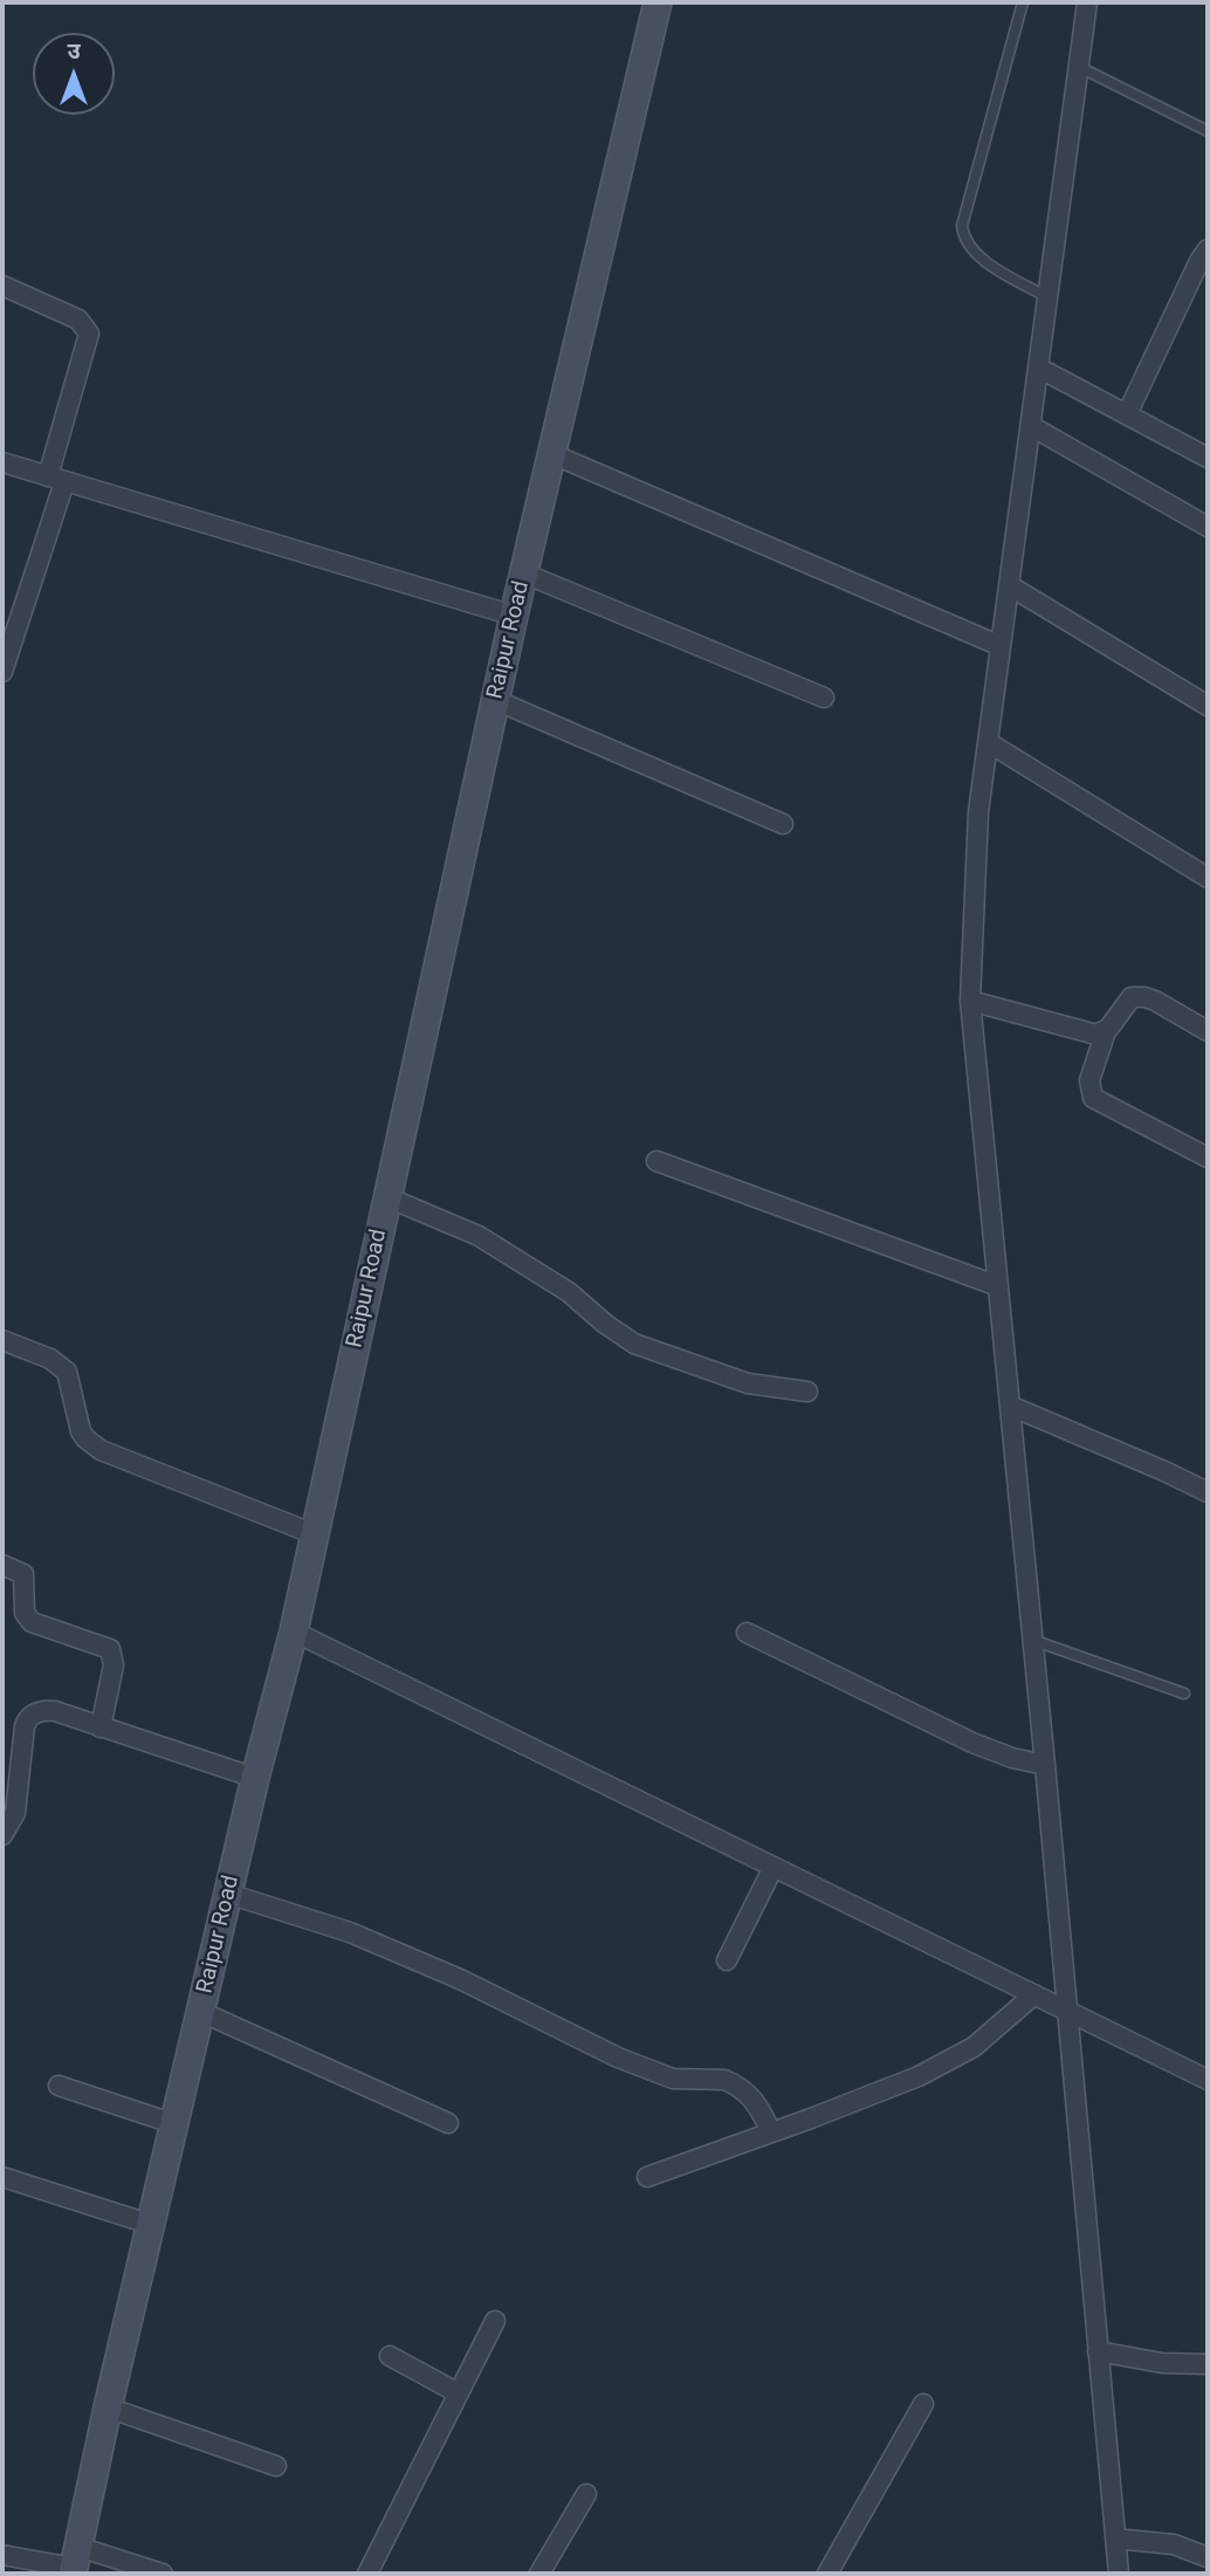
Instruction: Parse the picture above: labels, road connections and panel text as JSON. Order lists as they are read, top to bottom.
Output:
{
  "streets": {
    "main road": ["Raipur Road"]
  },
  "north": "top"
}
